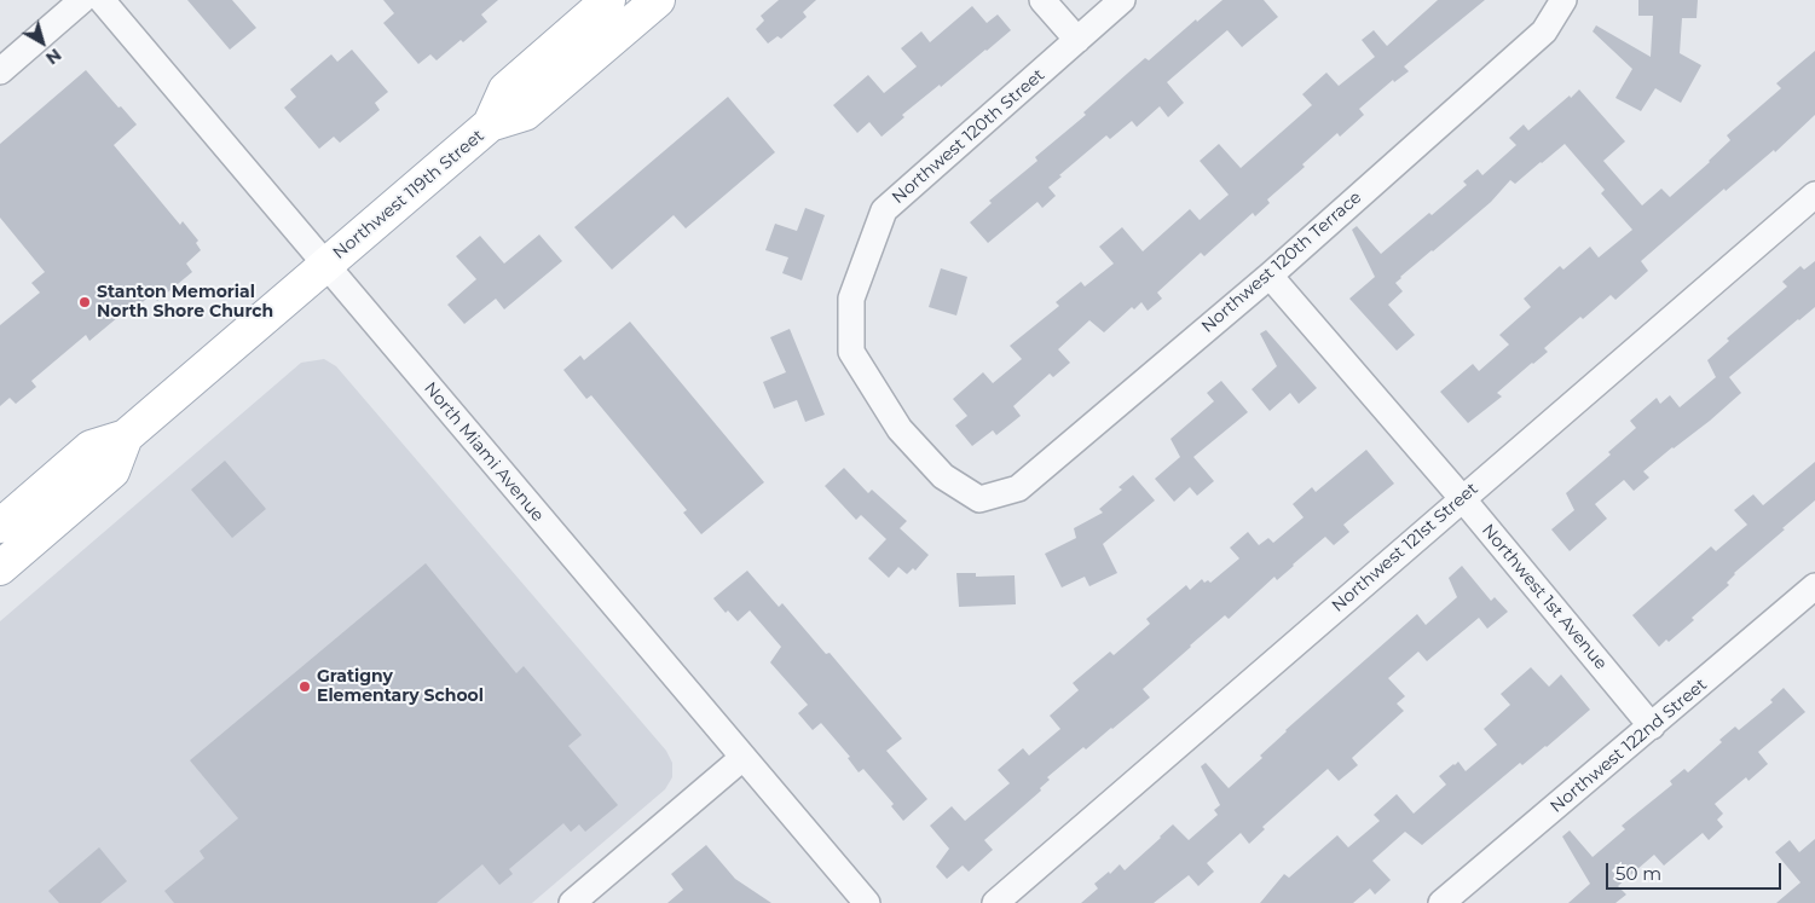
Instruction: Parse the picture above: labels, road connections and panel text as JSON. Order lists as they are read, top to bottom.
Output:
{
  "streets": {
    "main road": ["Northwest 119th Street"],
    "street": [
      "Northwest 120th Street",
      "Northwest 120th Terrace",
      "North Miami Avenue",
      "Northwest 121st Street",
      "Northwest 1st Avenue",
      "Northwest 122nd Street"
    ]
  },
  "crossings": [
    ["Northwest 120th Street", "Northwest 120th Terrace"],
    ["Northwest 119th Street", "North Miami Avenue"],
    ["Northwest 120th Terrace", "Northwest 1st Avenue"],
    ["Northwest 121st Street", "Northwest 1st Avenue"],
    ["Northwest 1st Avenue", "Northwest 122nd Street"]
  ],
  "places": ["Stanton Memorial North Shore Church", "Gratigny Elementary School"],
  "scale_bar": "50 m",
  "north": "bottom right"
}
